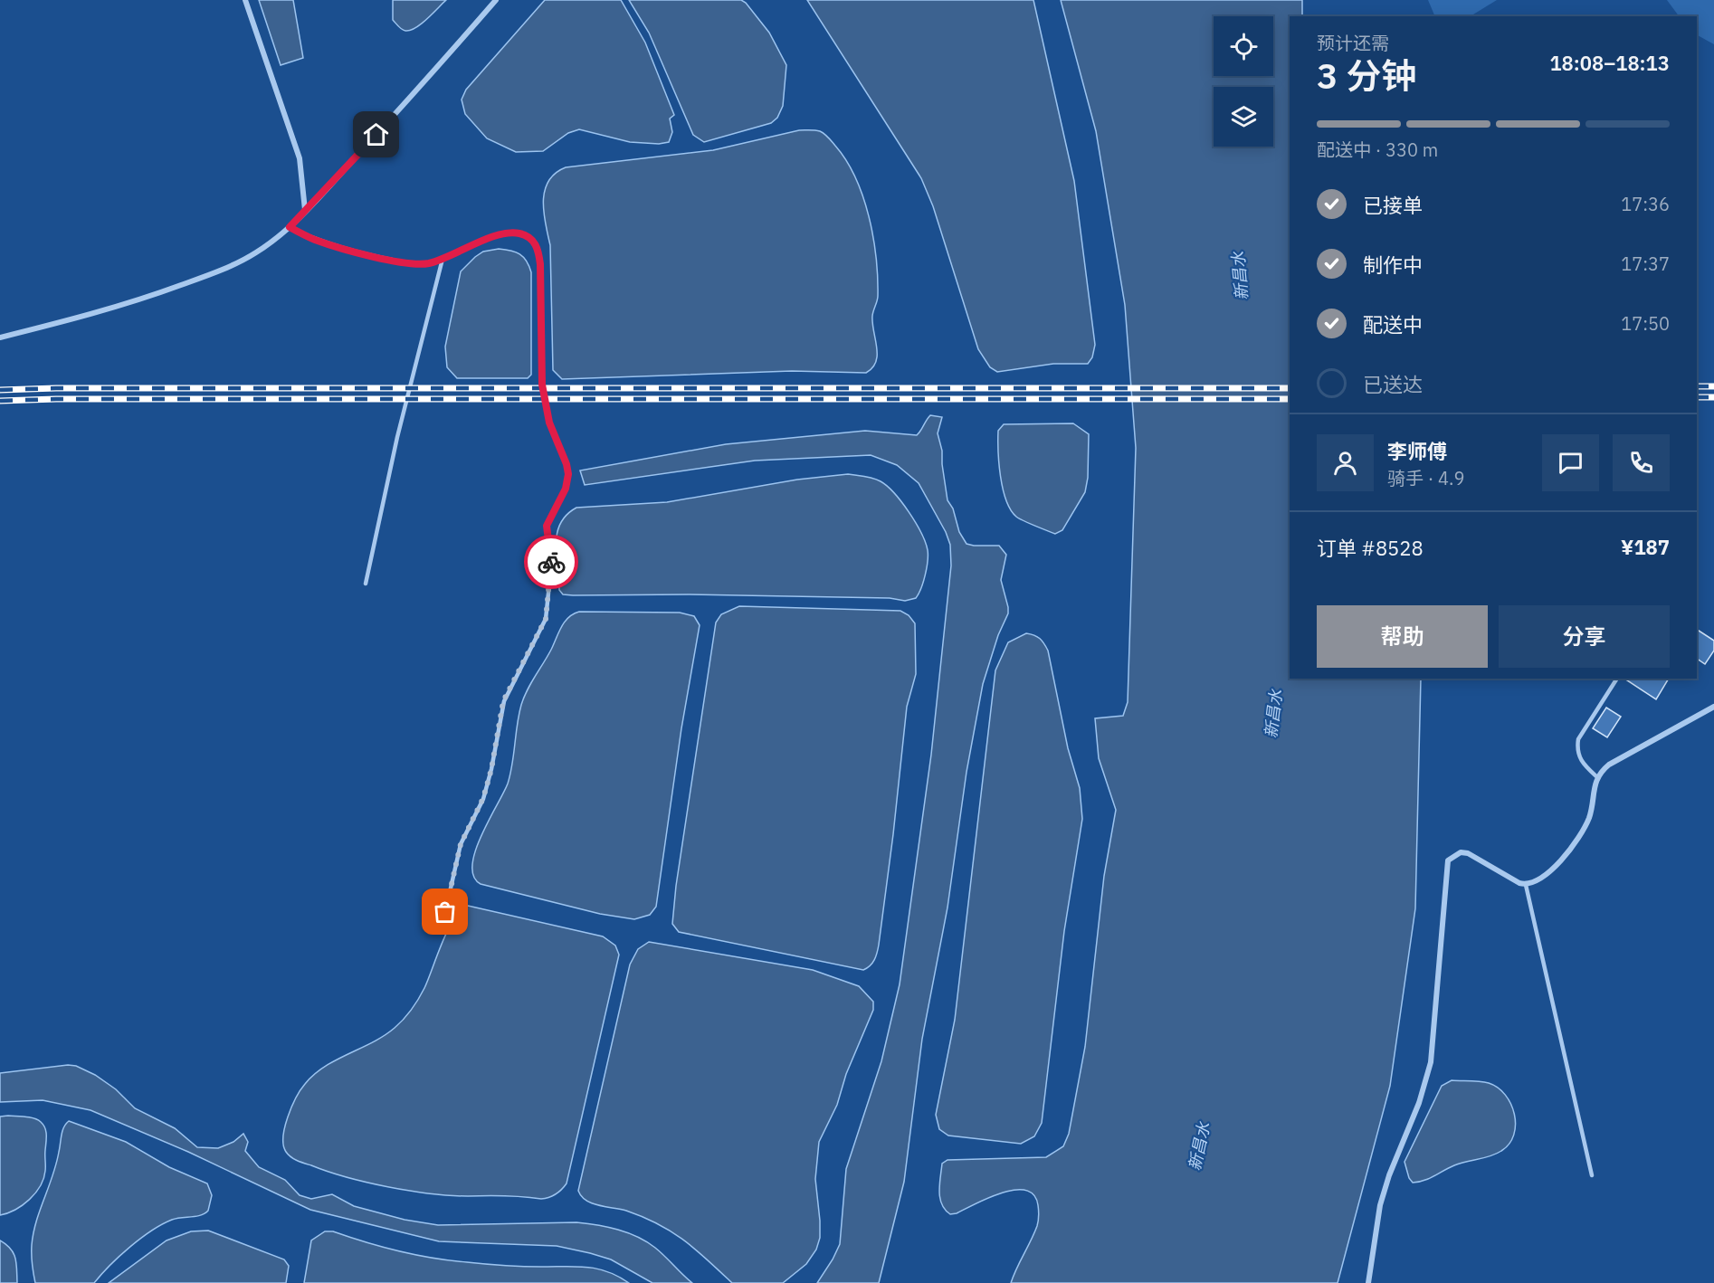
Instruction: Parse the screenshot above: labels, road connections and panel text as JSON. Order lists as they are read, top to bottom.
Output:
{
  "water": ["新昌水"],
  "page": {
    "heading": ["3 分钟", "预计还需", "18:08–18:13"],
    "panel": [
      "李师傅",
      "骑手 · 4.9",
      "订单 #8528",
      "¥187"
    ],
    "bar": "配送中 · 330 m",
    "list": [
      ["已接单", "17:36"],
      ["制作中", "17:37"],
      ["配送中", "17:50"],
      "已送达"
    ],
    "buttons": ["帮助", "分享"]
  }
}
